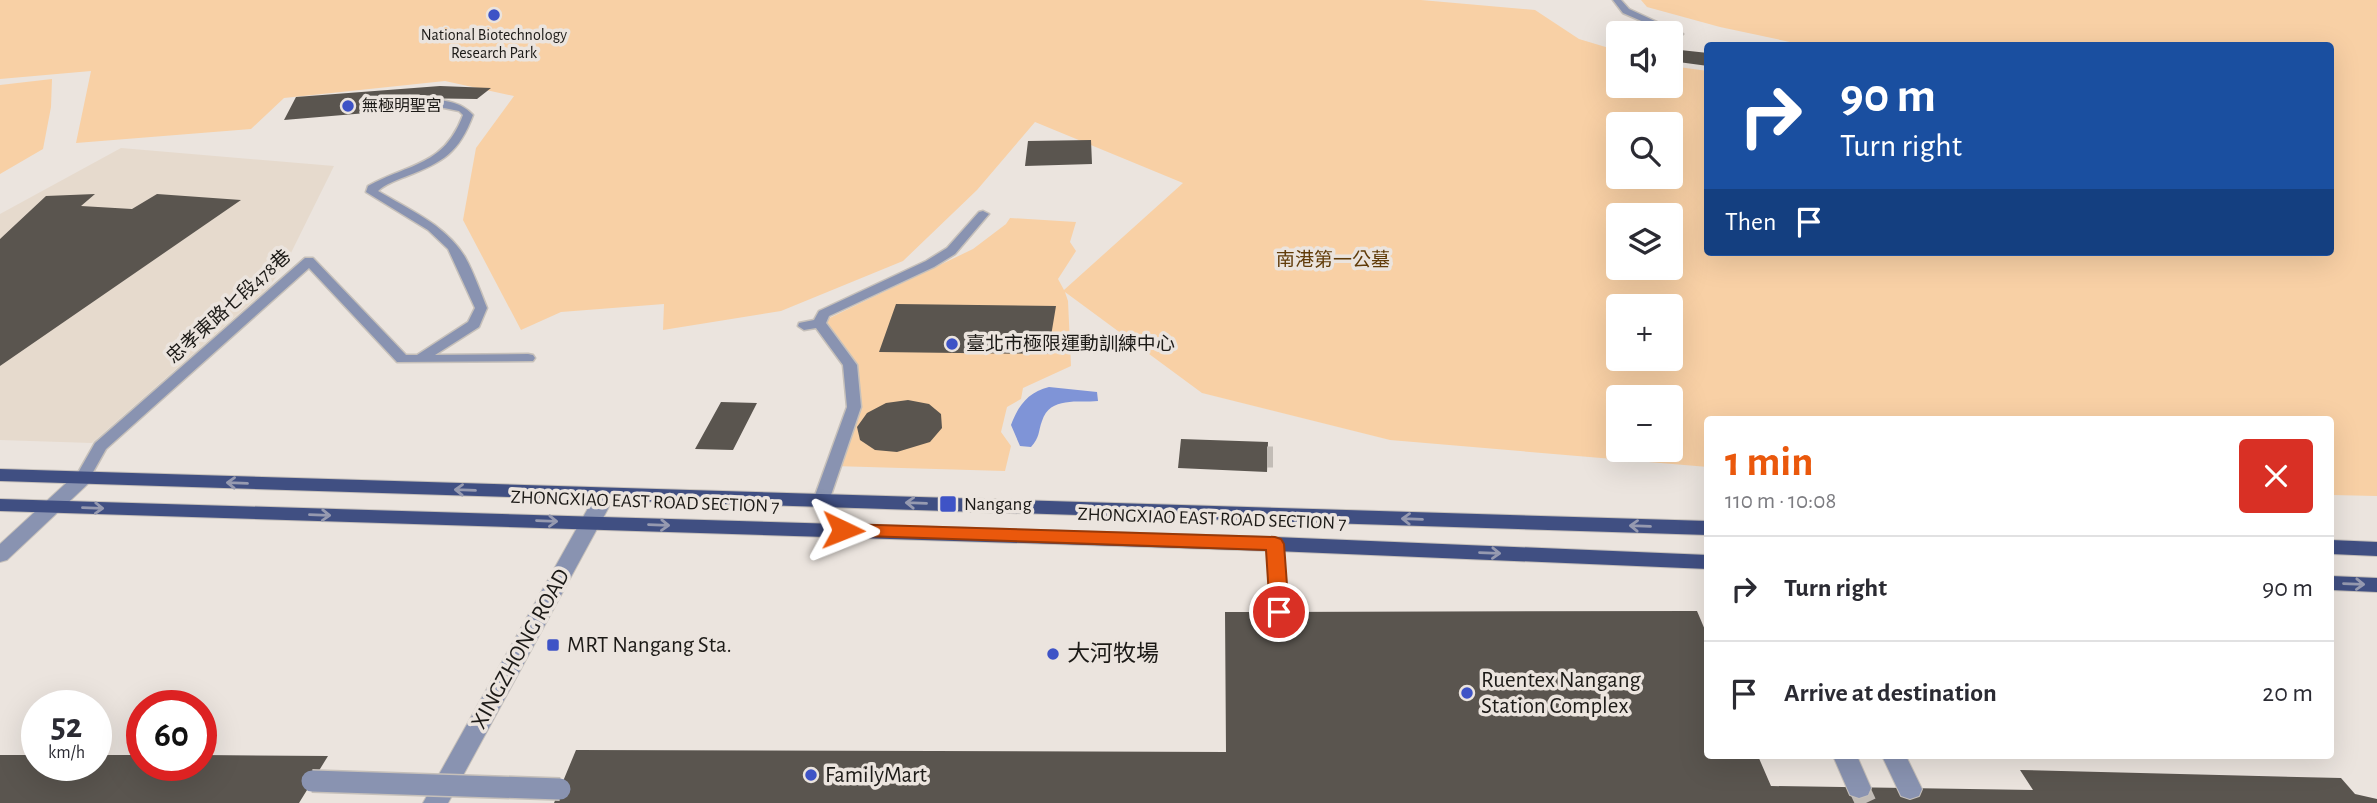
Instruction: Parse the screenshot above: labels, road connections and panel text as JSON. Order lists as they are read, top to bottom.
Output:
{
  "streets": {
    "main road": ["ZHONGXIAO EAST ROAD SECTION 7"],
    "street": ["XINGZHONG ROAD"],
    "lane": ["忠孝東路七段478巷"]
  },
  "crossings": [
    ["忠孝東路七段478巷", "ZHONGXIAO EAST ROAD SECTION 7"],
    ["ZHONGXIAO EAST ROAD SECTION 7", "XINGZHONG ROAD"]
  ],
  "parks": ["南港第一公墓"],
  "places": {
    "other": [
      "National Biotechnology Research Park",
      "無極明聖宮",
      "臺北市極限運動訓練中心",
      "大河牧場",
      "Ruentex Nangang Station Complex",
      "FamilyMart"
    ],
    "transit": ["Nangang", "MRT Nangang Sta."]
  },
  "page": {
    "map_buttons": ["+", "−"],
    "turn": ["90 m", "Turn right"],
    "then": "Then",
    "heading": ["1 min", "110 m · 10:08"],
    "list": [
      {
        "name": "Turn right",
        "value": "90 m"
      },
      {
        "name": "Arrive at destination",
        "value": "20 m"
      }
    ],
    "speed": "52 km/h",
    "limit": "60"
  }
}
